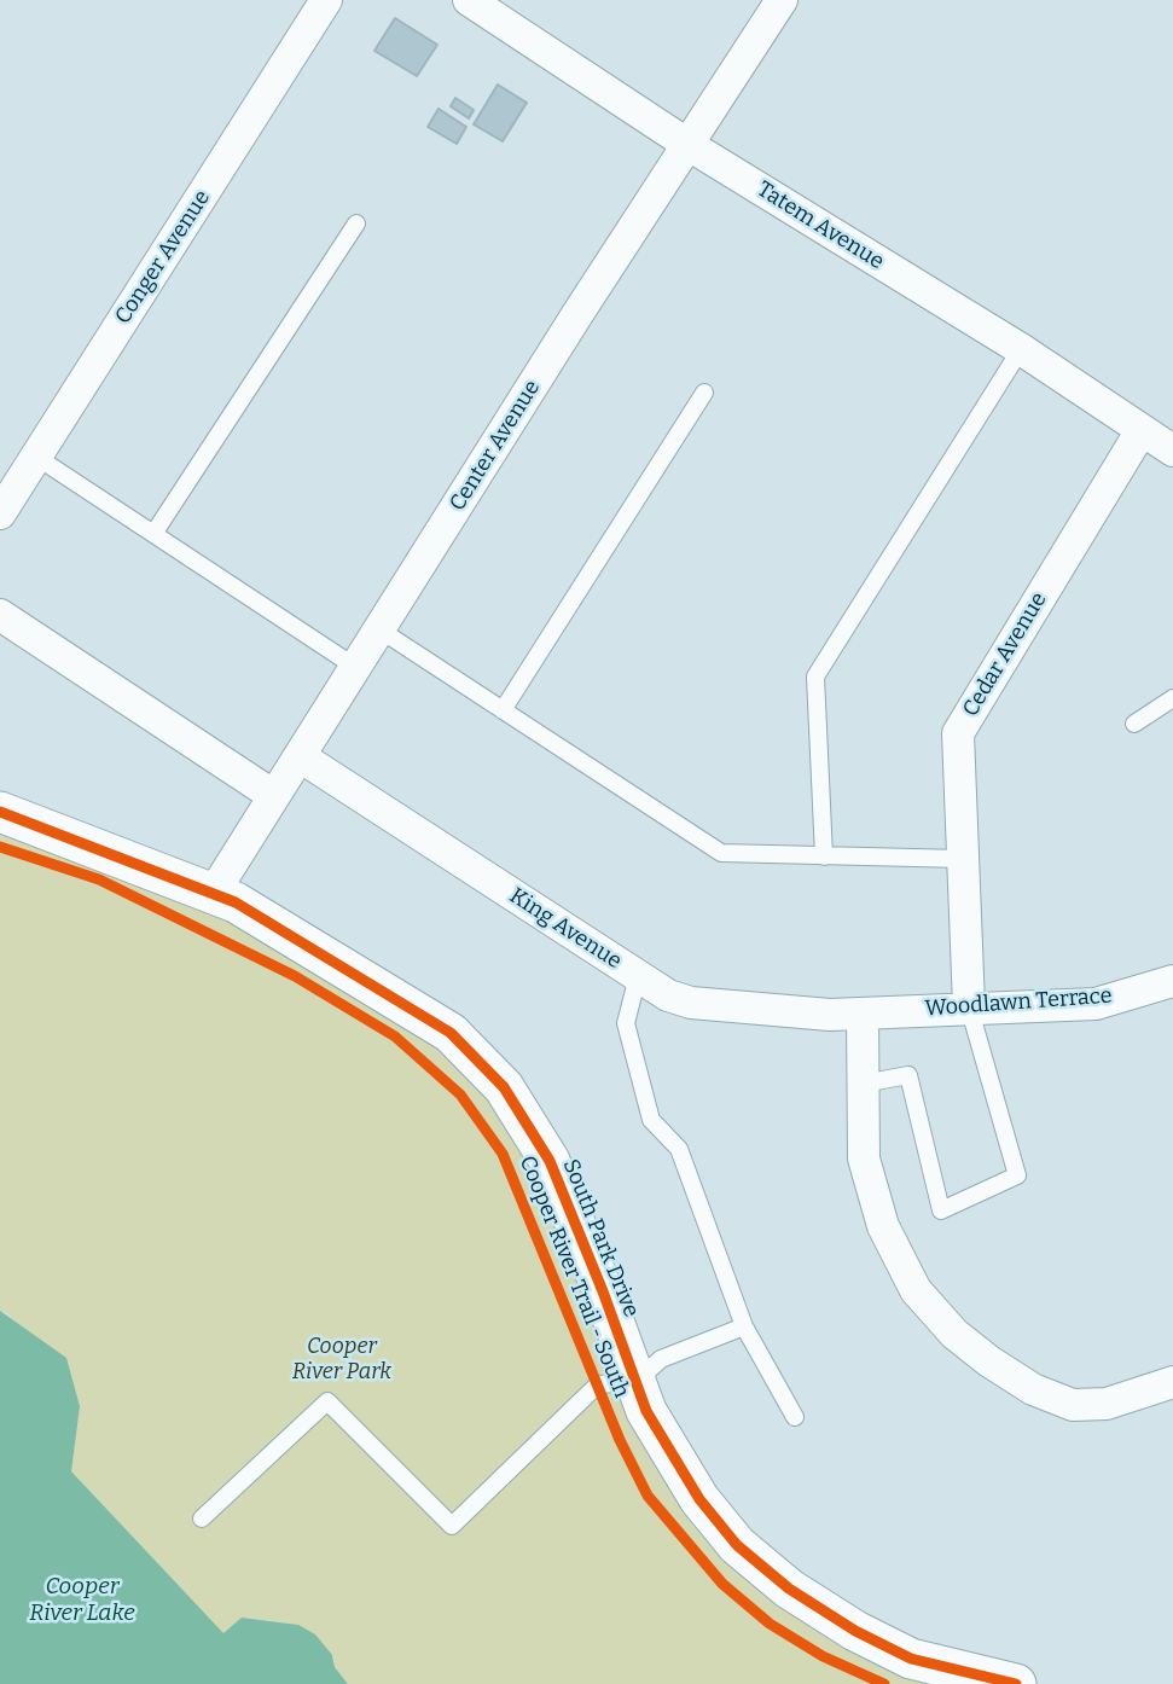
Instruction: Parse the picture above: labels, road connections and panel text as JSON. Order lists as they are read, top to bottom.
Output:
{
  "streets": {
    "street": [
      "Tatem Avenue",
      "Conger Avenue",
      "Center Avenue",
      "Cedar Avenue",
      "King Avenue",
      "Woodlawn Terrace",
      "South Park Drive"
    ],
    "cycle path": ["Cooper River Trail - South"]
  },
  "crossings": [
    ["Tatem Avenue", "Center Avenue"],
    ["Tatem Avenue", "Cedar Avenue"],
    ["Center Avenue", "King Avenue"],
    ["Center Avenue", "South Park Drive"],
    ["Cedar Avenue", "Woodlawn Terrace"],
    ["King Avenue", "Woodlawn Terrace"]
  ],
  "water": ["Cooper River Lake"],
  "parks": ["Cooper River Park"]
}
